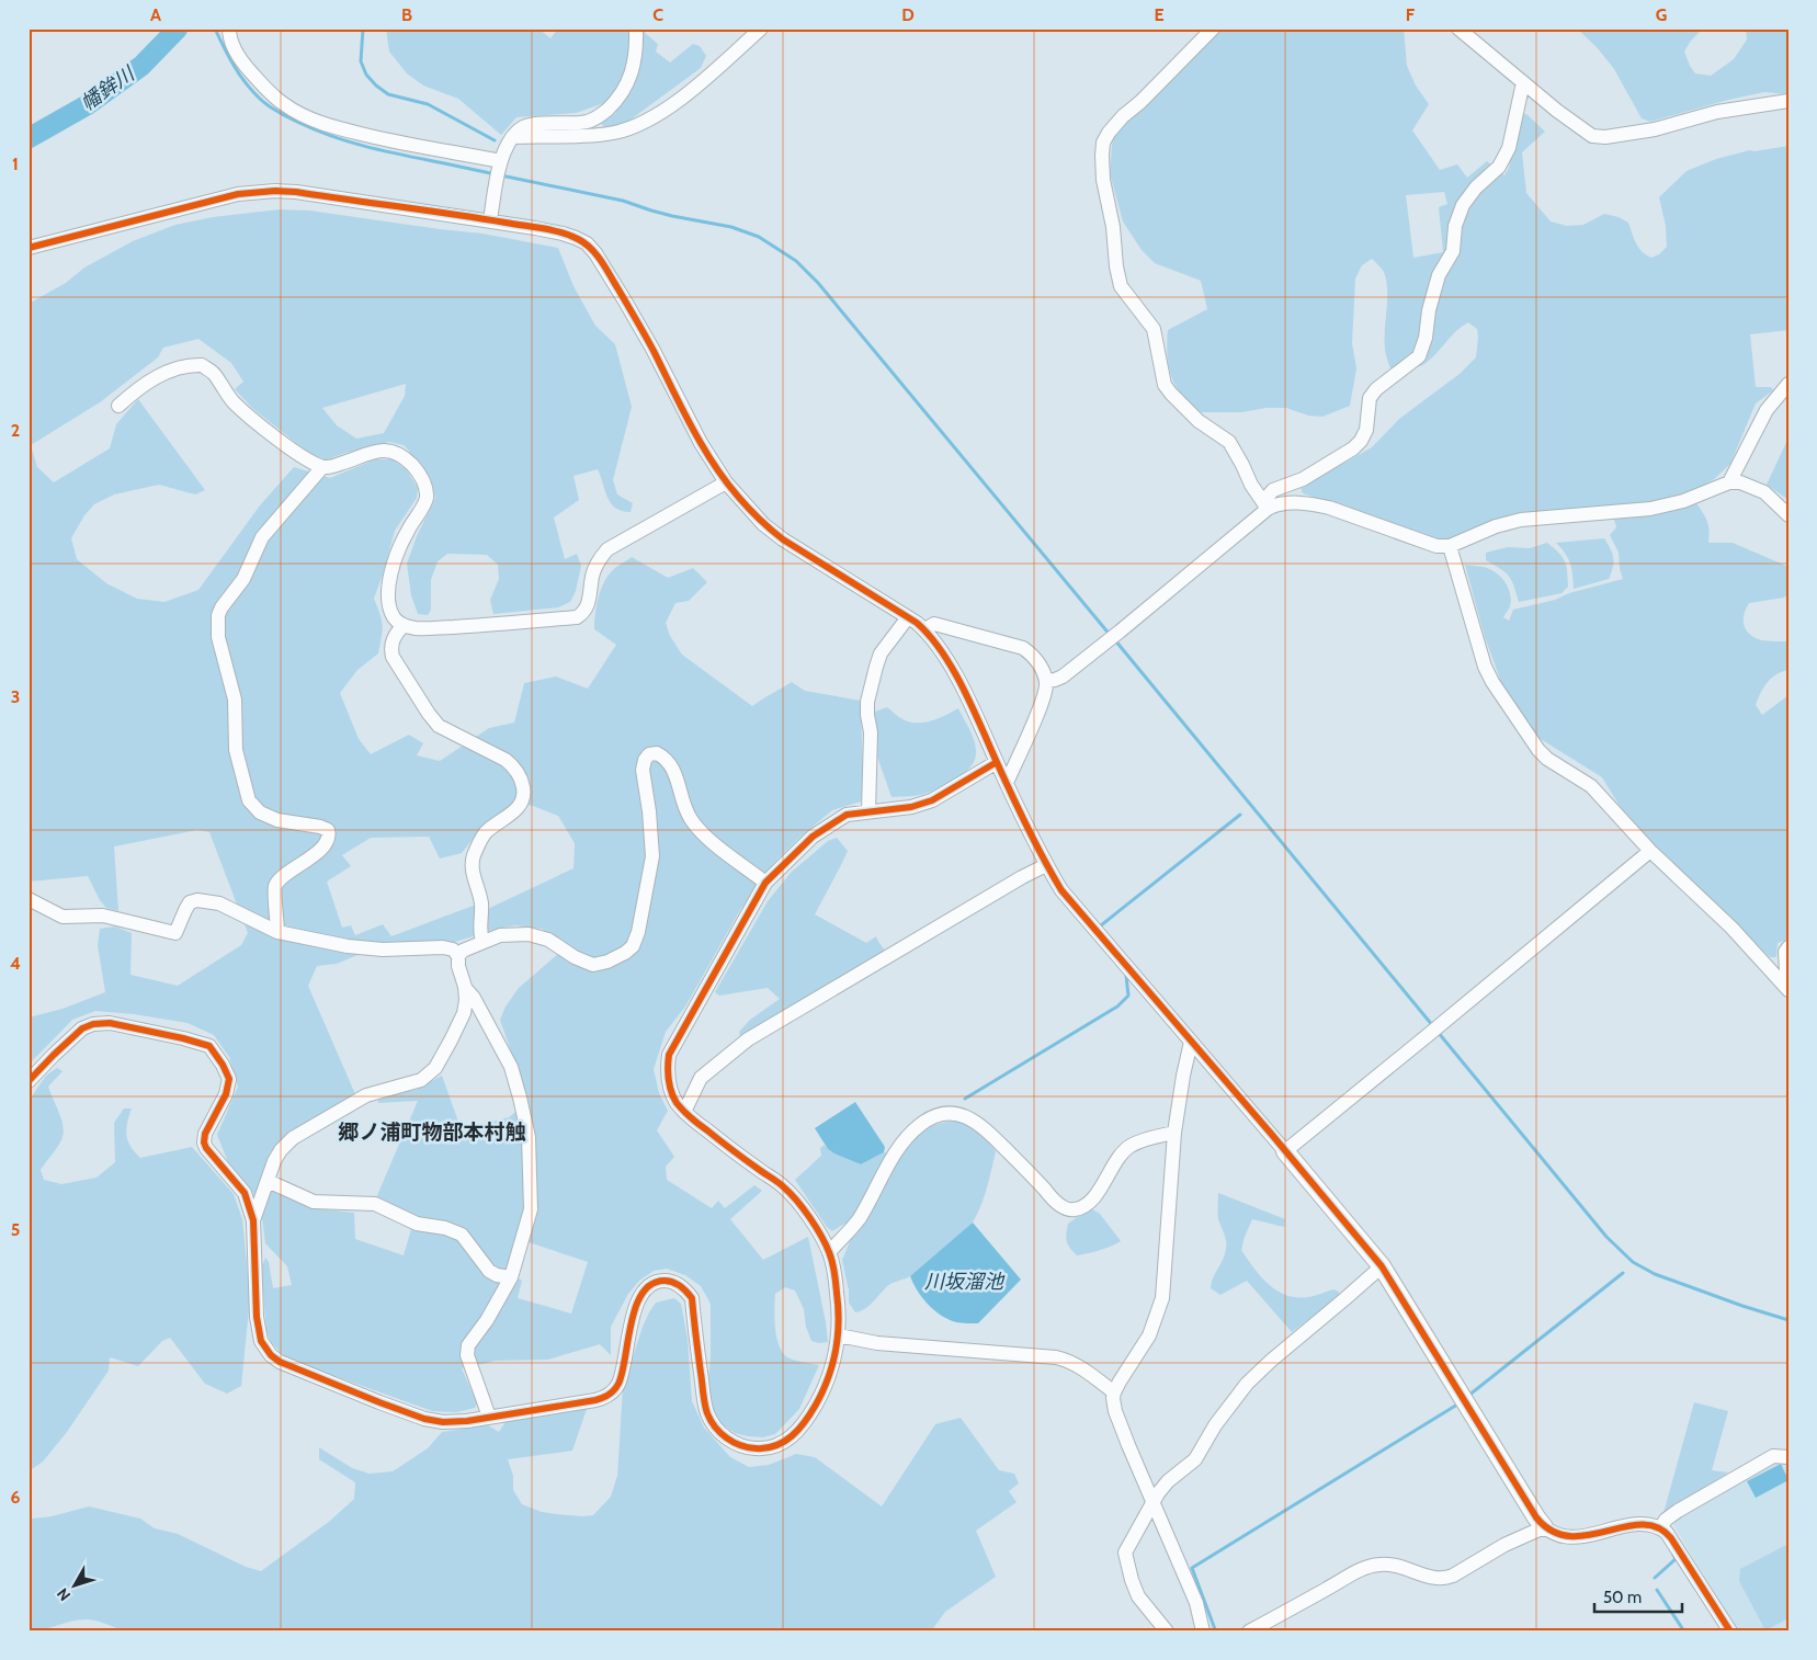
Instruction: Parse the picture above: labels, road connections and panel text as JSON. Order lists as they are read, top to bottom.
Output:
{
  "districts": ["郷ノ浦町物部本村触"],
  "water": ["幡鉾川", "川坂溜池"],
  "scale_bar": "50 m",
  "north": "bottom left",
  "grid": {
    "columns": [
      "A",
      "B",
      "C",
      "D",
      "E",
      "F",
      "G"
    ],
    "rows": [
      "1",
      "2",
      "3",
      "4",
      "5",
      "6"
    ]
  }
}
